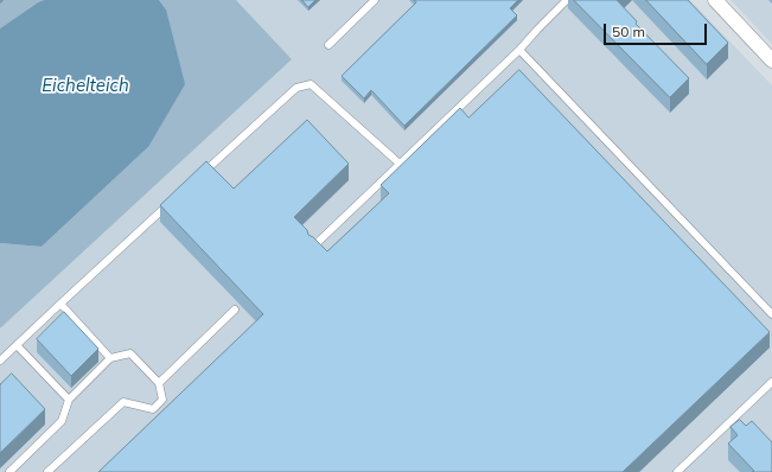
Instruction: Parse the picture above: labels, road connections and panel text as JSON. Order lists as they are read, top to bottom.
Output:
{
  "water": ["Eichelteich"],
  "scale_bar": "50 m"
}
